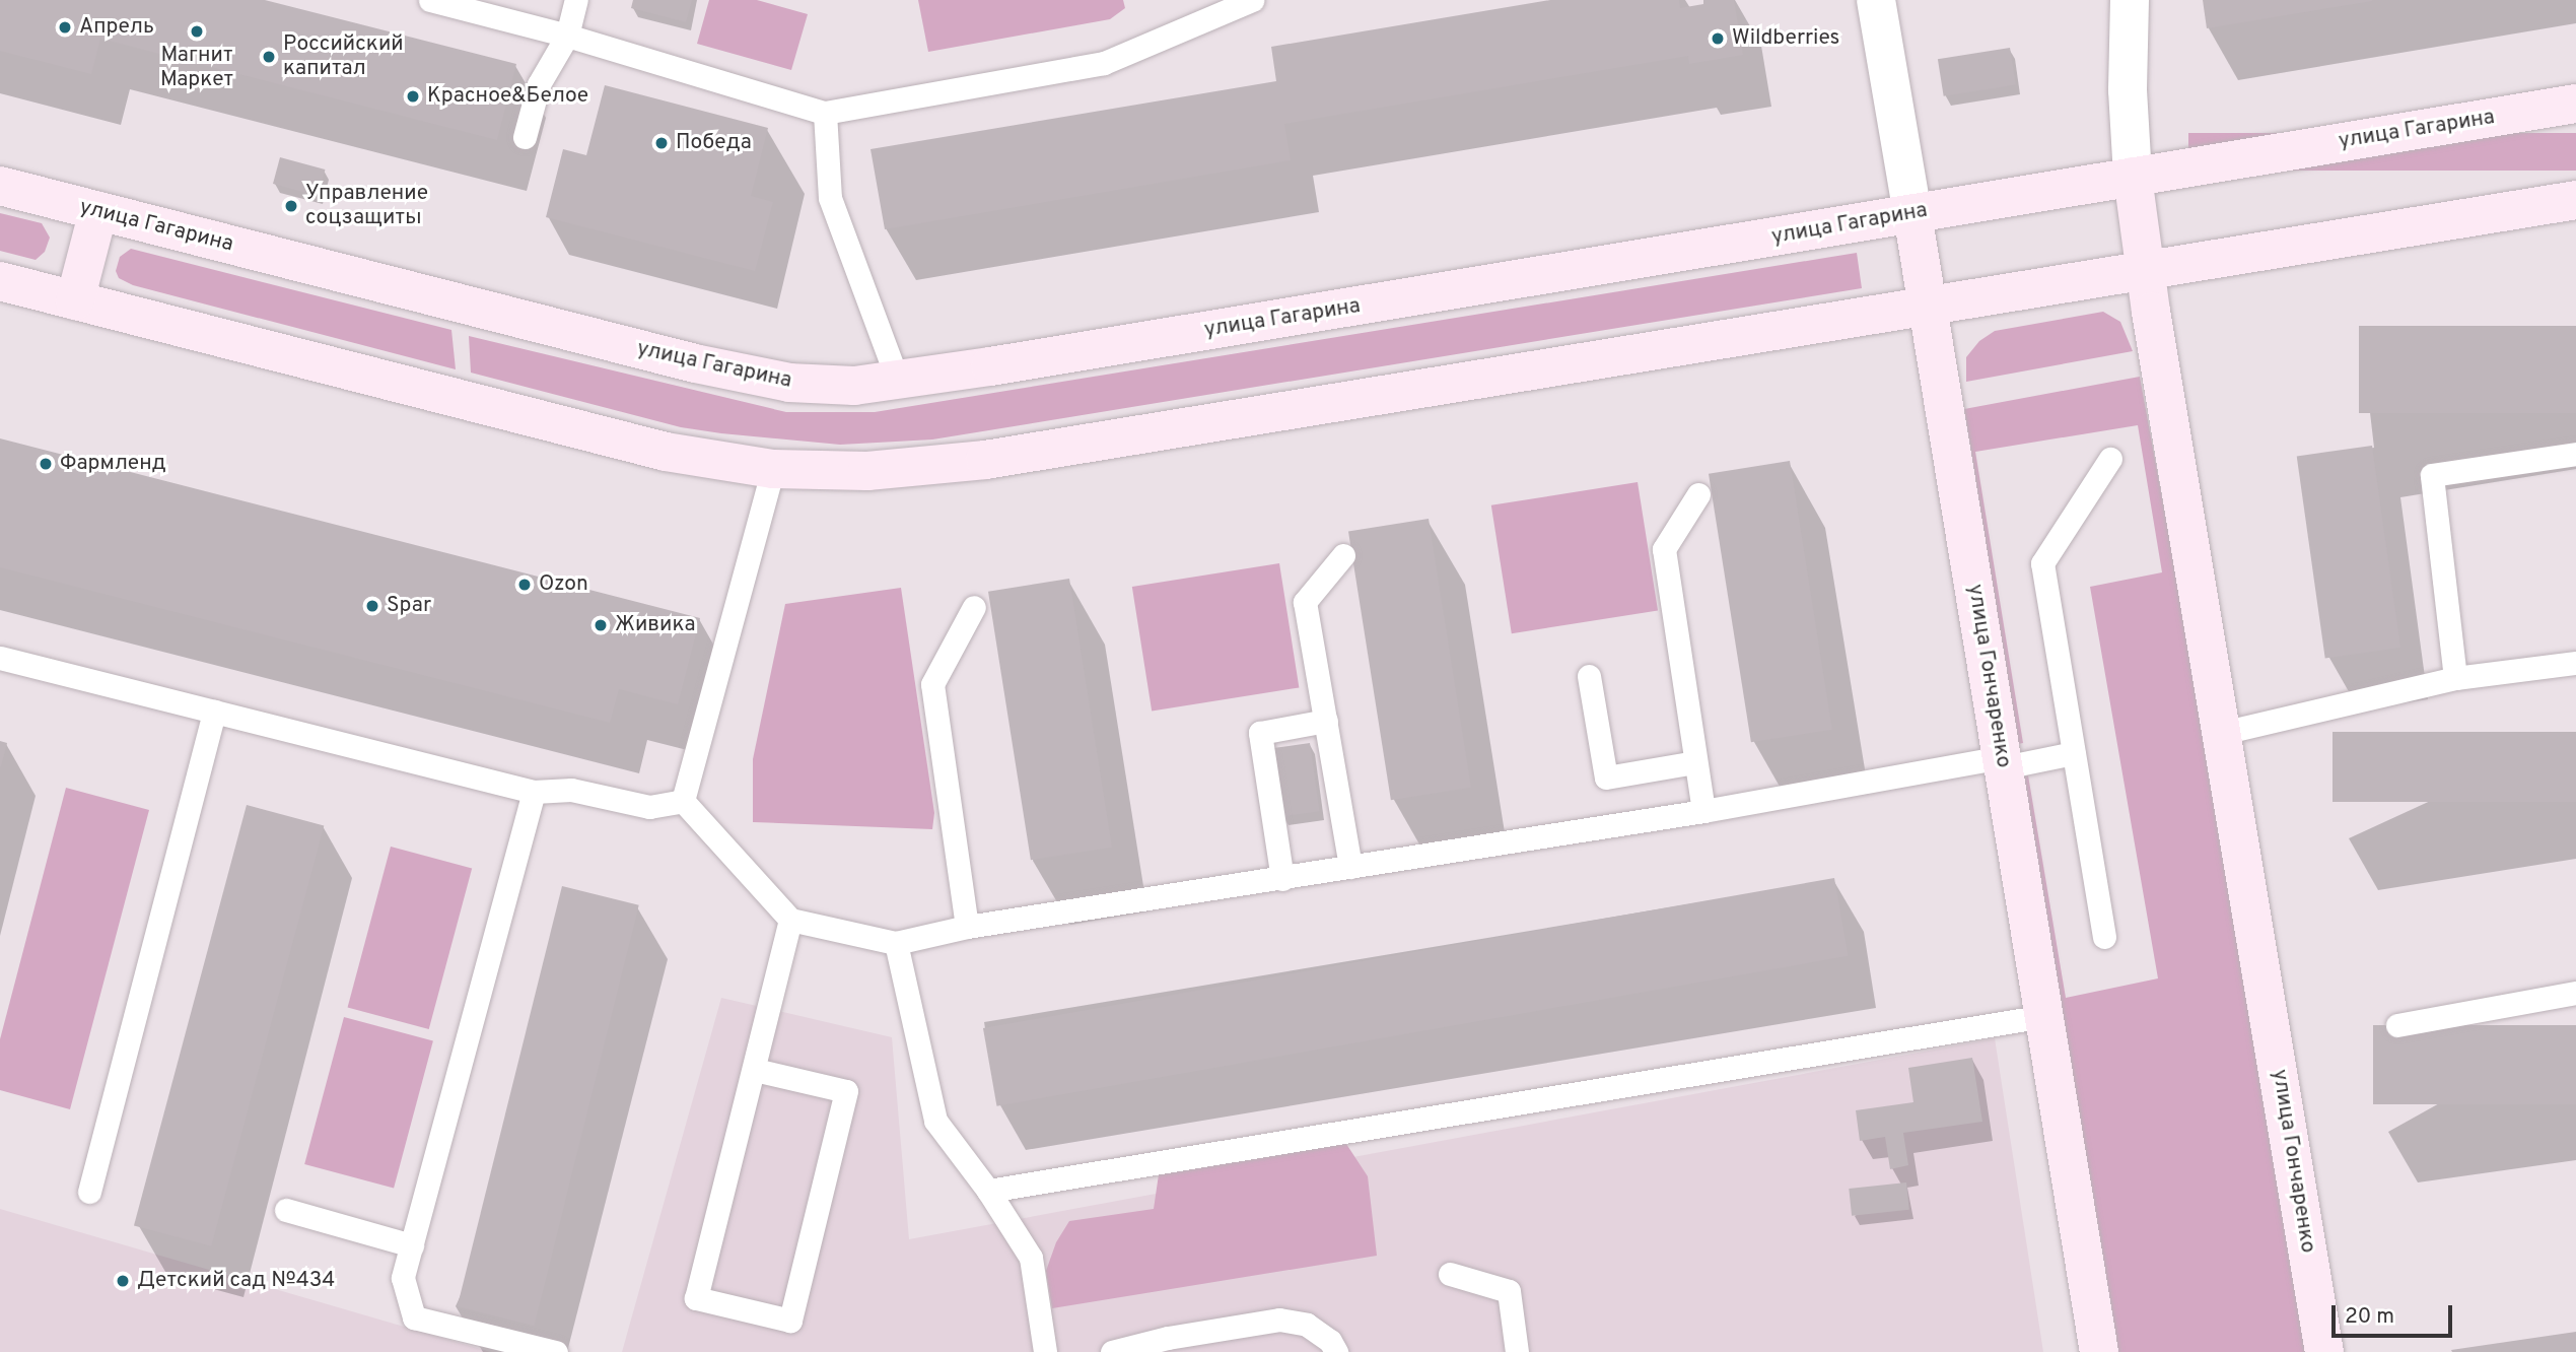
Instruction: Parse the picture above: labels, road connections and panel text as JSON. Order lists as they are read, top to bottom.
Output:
{
  "streets": {
    "main road": ["улица Гагарина", "улица Гончаренко"]
  },
  "crossings": [
    ["улица Гагарина", "улица Гончаренко"]
  ],
  "places": [
    "Апрель",
    "Магнит Маркет",
    "Wildberries",
    "Российский капитал",
    "Красное&Белое",
    "Победа",
    "Управление соцзащиты",
    "Фармленд",
    "Ozon",
    "Spar",
    "Живика",
    "Детский сад №434"
  ],
  "scale_bar": "20 m"
}
